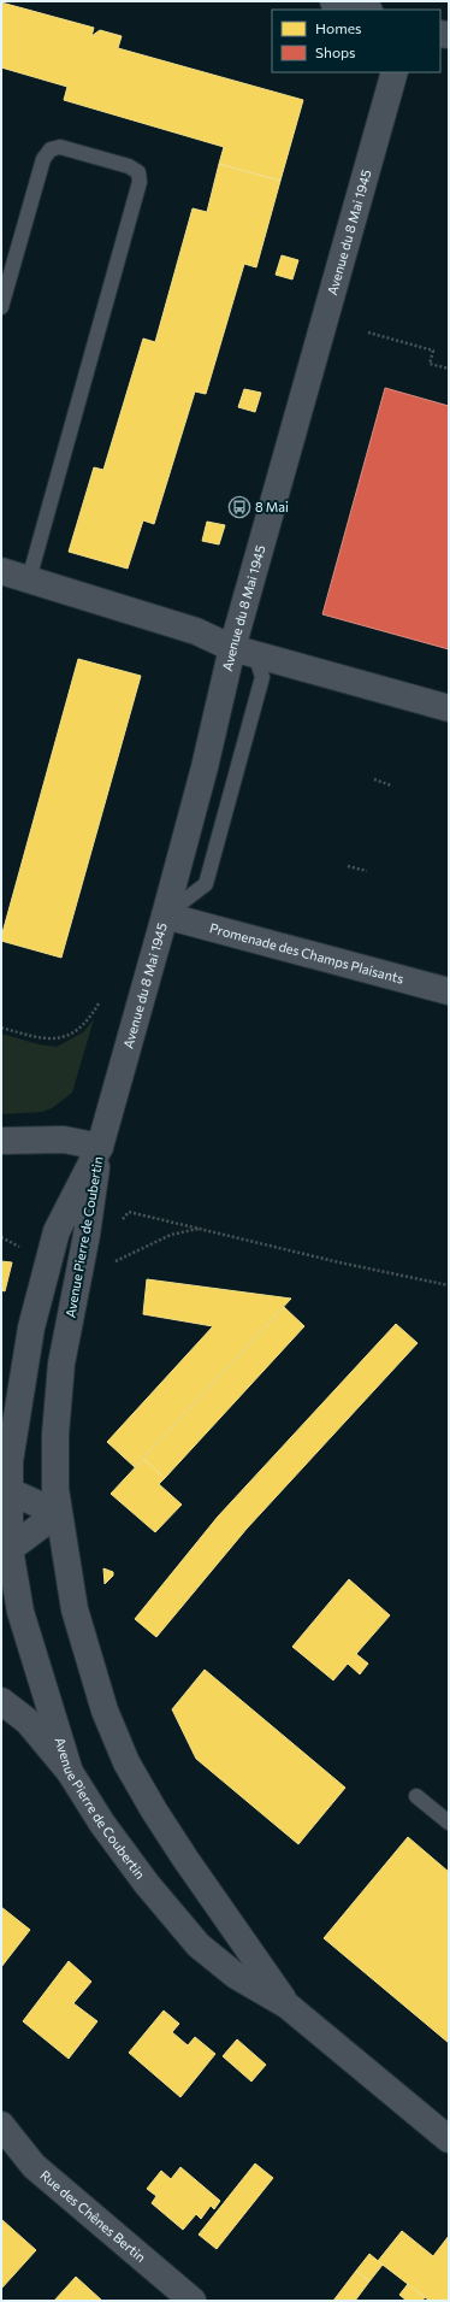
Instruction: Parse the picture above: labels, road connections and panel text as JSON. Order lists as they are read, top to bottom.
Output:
{
  "streets": {
    "street": [
      "Avenue du 8 Mai 1945",
      "Promenade des Champs Plaisants",
      "Avenue Pierre de Coubertin",
      "Rue des Chênes Bertin"
    ]
  },
  "crossings": [
    ["Avenue du 8 Mai 1945", "Promenade des Champs Plaisants"],
    ["Avenue du 8 Mai 1945", "Avenue Pierre de Coubertin"]
  ],
  "places": {
    "bus stop": ["8 Mai"]
  },
  "legend": ["Homes", "Shops"]
}
